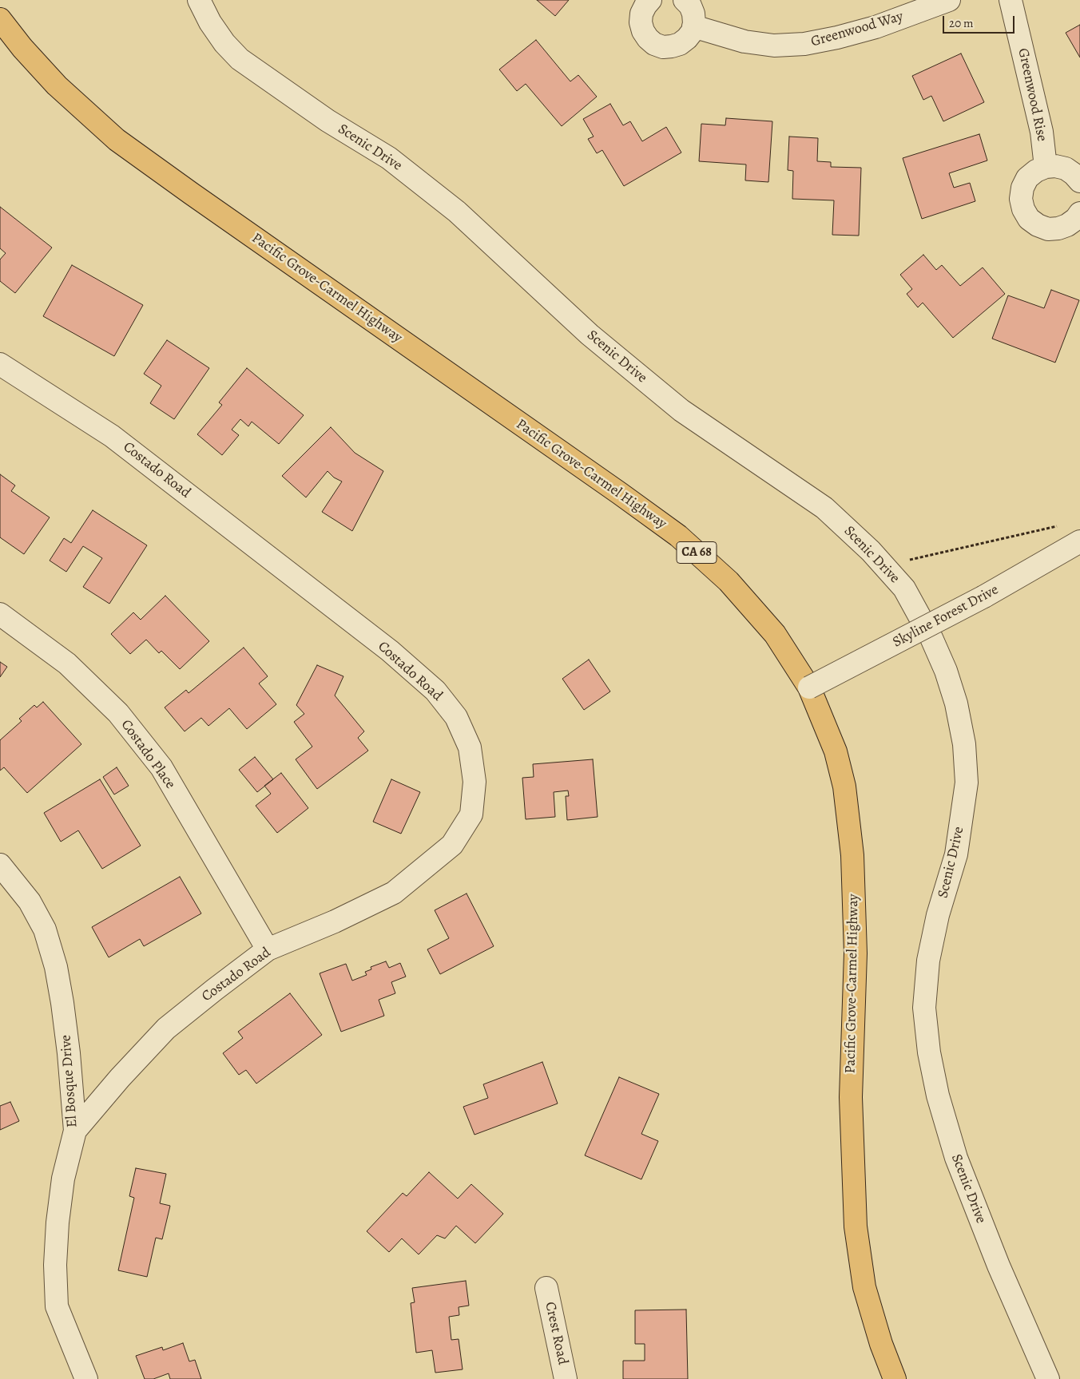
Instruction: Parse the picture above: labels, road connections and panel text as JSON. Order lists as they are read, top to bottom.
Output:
{
  "streets": {
    "main road": ["Pacific Grove-Carmel Highway", "CA 68"],
    "street": [
      "Greenwood Way",
      "Greenwood Rise",
      "Scenic Drive",
      "Costado Road",
      "Skyline Forest Drive",
      "Costado Place",
      "El Bosque Drive",
      "Crest Road"
    ]
  },
  "crossings": [
    ["Pacific Grove-Carmel Highway", "Skyline Forest Drive"],
    ["Costado Road", "Costado Place"],
    ["Costado Road", "El Bosque Drive"]
  ],
  "scale_bar": "20 m"
}
